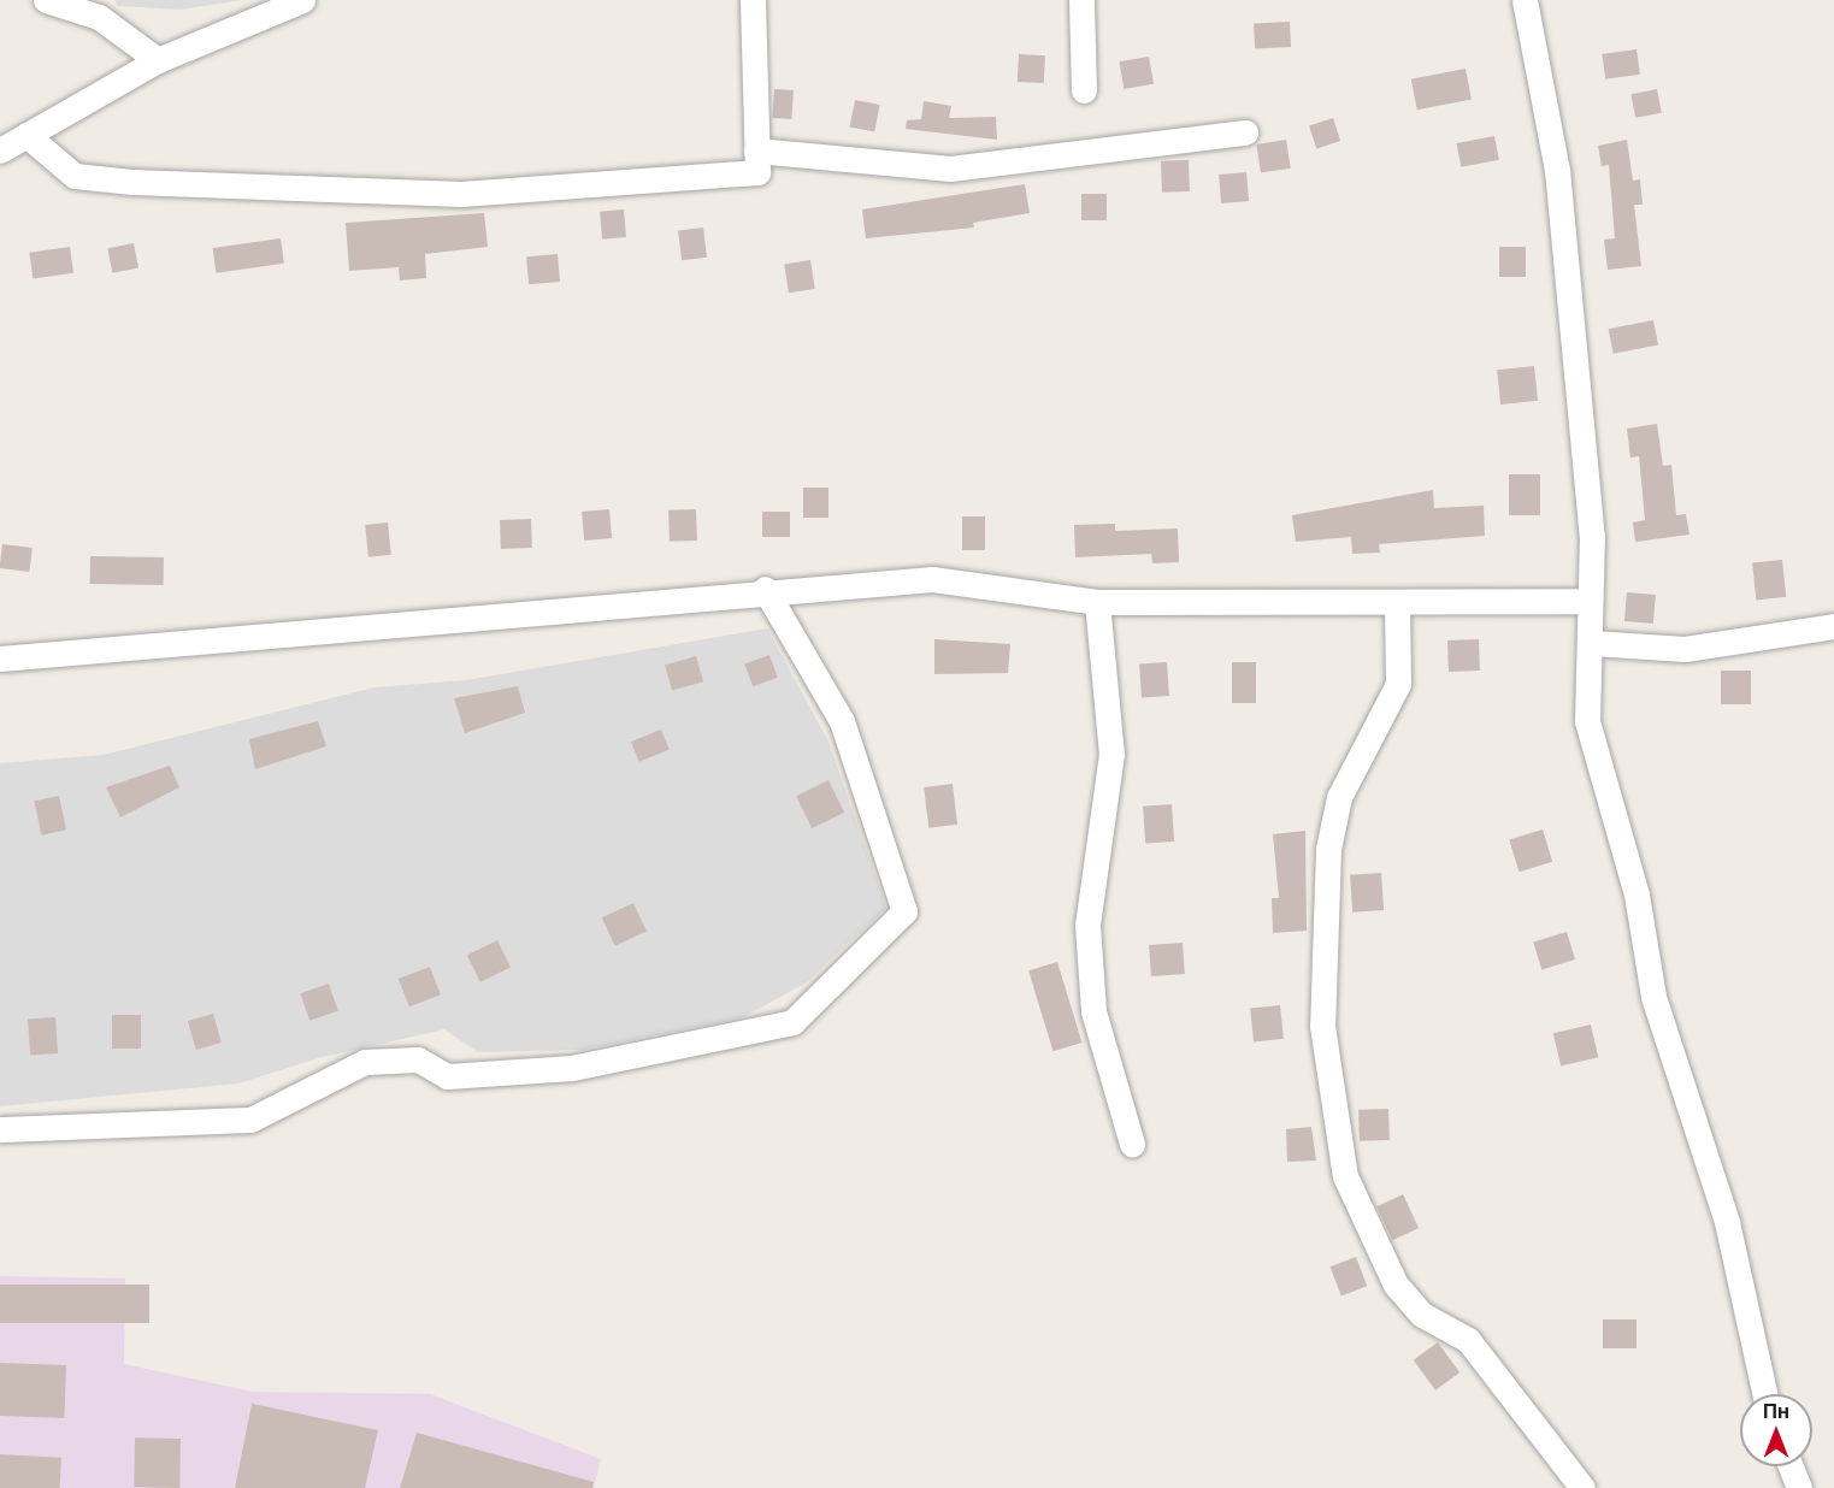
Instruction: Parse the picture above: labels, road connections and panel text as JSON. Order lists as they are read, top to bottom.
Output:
{
  "north": "top"
}
